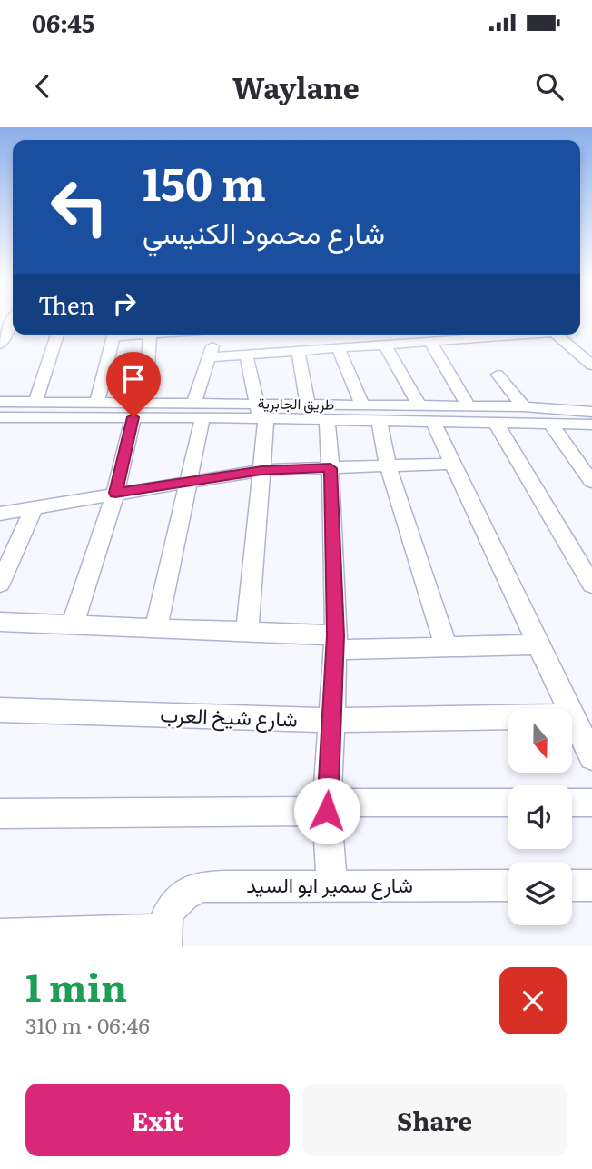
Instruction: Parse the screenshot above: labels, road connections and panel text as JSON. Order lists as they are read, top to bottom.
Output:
{
  "streets": {
    "street": ["طريق الجابرية", "شارع شيخ العرب", "شارع سمير ابو السيد"]
  },
  "north": "bottom",
  "page": {
    "status": "06:45",
    "header": "Waylane",
    "turn": ["150 m", "شارع محمود الكنيسي"],
    "then": "Then",
    "heading": ["1 min", "310 m · 06:46"],
    "buttons": ["Exit", "Share"]
  }
}
